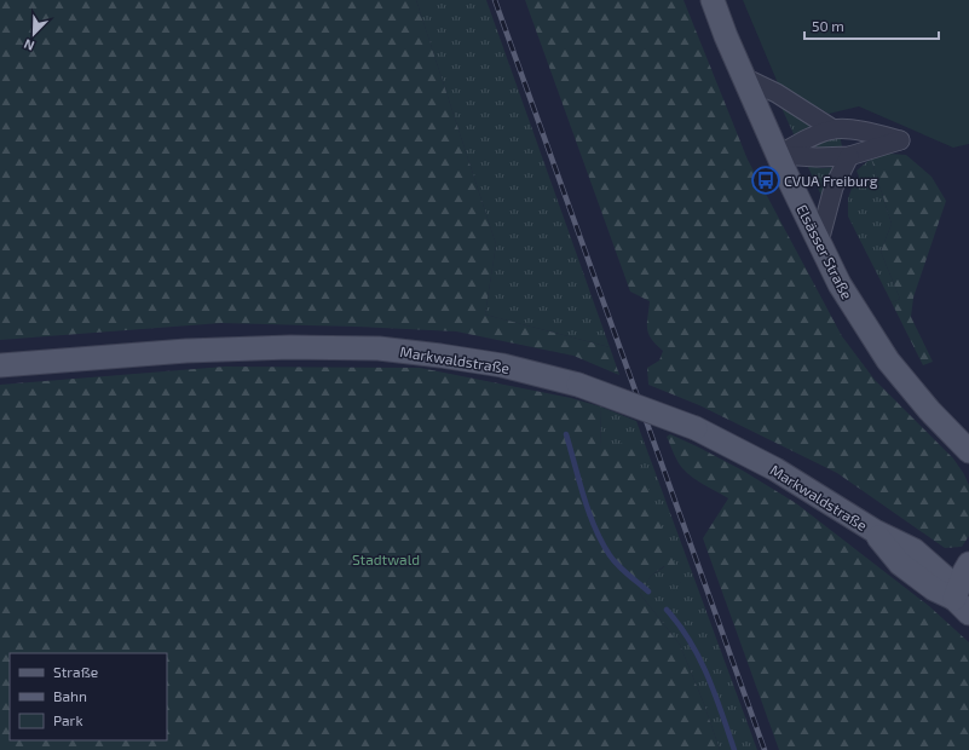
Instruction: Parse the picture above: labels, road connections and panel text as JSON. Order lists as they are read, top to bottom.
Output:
{
  "streets": {
    "main road": ["Elsässer Straße", "Markwaldstraße"]
  },
  "parks": ["Stadtwald"],
  "places": {
    "bus stop": ["CVUA Freiburg"]
  },
  "legend": ["Straße", "Bahn", "Park"],
  "scale_bar": "50 m",
  "north": "bottom left"
}
